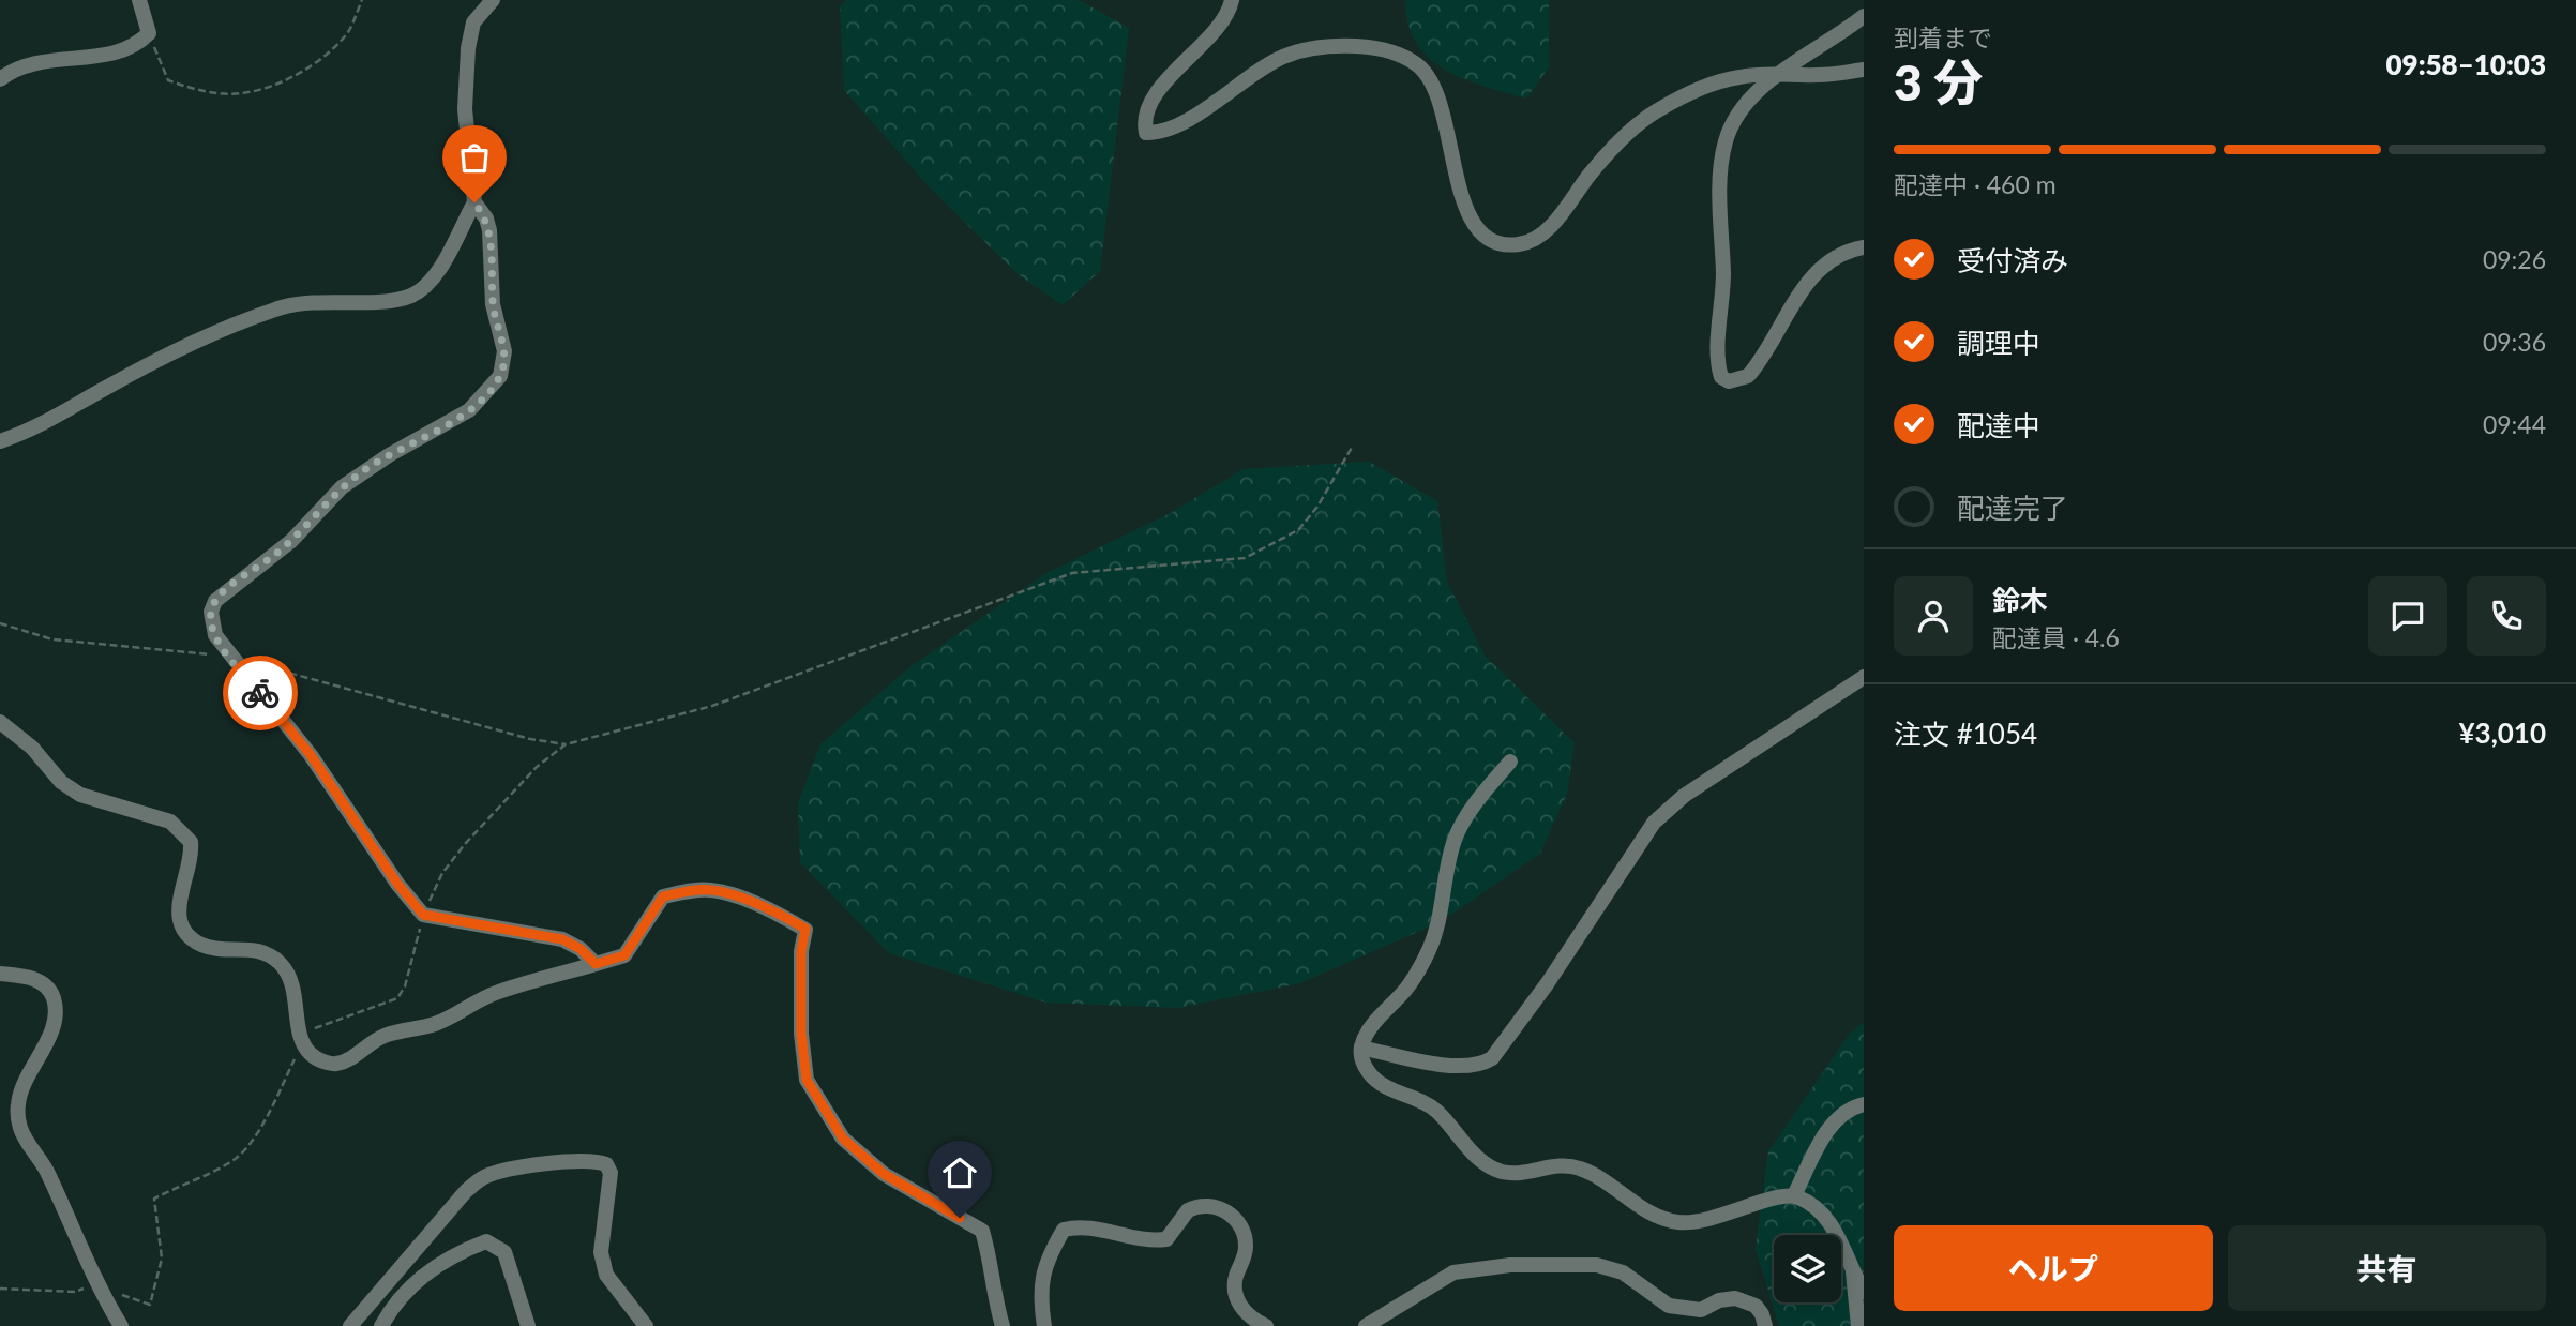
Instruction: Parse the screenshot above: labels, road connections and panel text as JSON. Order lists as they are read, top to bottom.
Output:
{
  "page": {
    "heading": ["3 分", "到着まで", "09:58–10:03"],
    "panel": [
      "鈴木",
      "配達員 · 4.6",
      "注文 #1054",
      "¥3,010"
    ],
    "bar": "配達中 · 460 m",
    "list": [
      ["受付済み", "09:26"],
      ["調理中", "09:36"],
      ["配達中", "09:44"],
      "配達完了"
    ],
    "buttons": ["ヘルプ", "共有"]
  }
}
